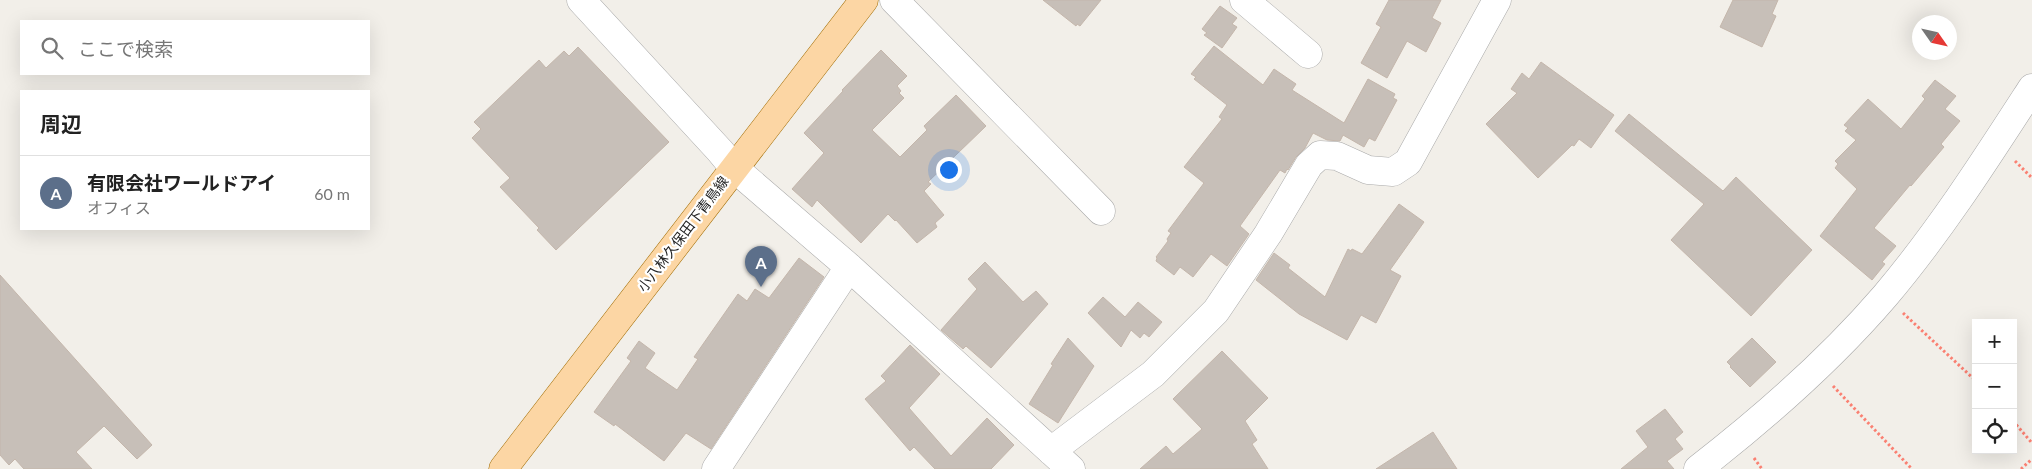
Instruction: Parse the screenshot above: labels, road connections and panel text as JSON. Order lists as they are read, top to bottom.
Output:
{
  "streets": {
    "main road": ["小八林久保田下青鳥線"]
  },
  "north": "bottom right",
  "page": {
    "search": "ここで検索",
    "heading": "周辺",
    "list": [
      {
        "mark": "A",
        "name": "有限会社ワールドアイ",
        "note": "オフィス",
        "value": "60 m"
      }
    ],
    "pins": "A",
    "map_buttons": ["+", "−"]
  }
}
